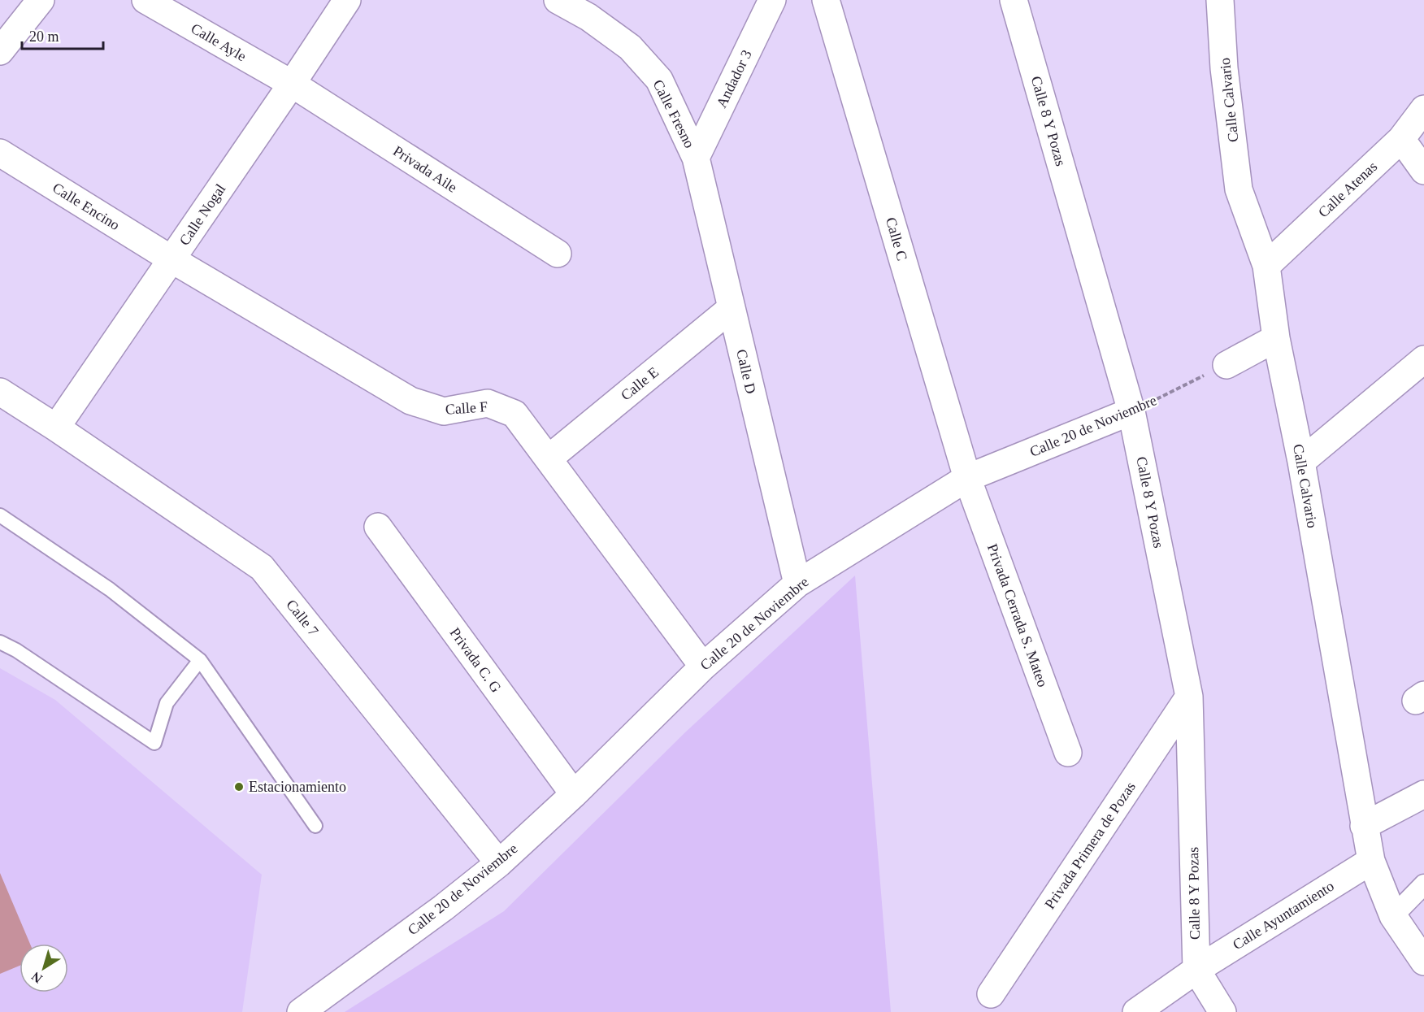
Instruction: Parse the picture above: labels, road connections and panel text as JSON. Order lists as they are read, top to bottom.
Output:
{
  "streets": {
    "street": [
      "Calle Ayle",
      "Andador 3",
      "Calle Calvario",
      "Calle Fresno",
      "Calle 8 Y Pozas",
      "Privada Aile",
      "Calle Atenas",
      "Calle Encino",
      "Calle Nogal",
      "Calle C",
      "Calle D",
      "Calle E",
      "Calle F",
      "Calle 20 de Noviembre",
      "Privada Cerrada S. Mateo",
      "Calle 7",
      "Privada C. G",
      "Privada Primera de Pozas",
      "Calle Ayuntamiento"
    ]
  },
  "crossings": [
    ["Calle Ayle", "Privada Aile"],
    ["Calle Ayle", "Calle Nogal"],
    ["Andador 3", "Calle Fresno"],
    ["Andador 3", "Calle D"],
    ["Calle Calvario", "Calle Atenas"],
    ["Calle Calvario", "Calle Ayuntamiento"],
    ["Calle Fresno", "Calle D"],
    ["Calle 8 Y Pozas", "Calle 20 de Noviembre"],
    ["Calle 8 Y Pozas", "Privada Primera de Pozas"],
    ["Calle 8 Y Pozas", "Calle Ayuntamiento"],
    ["Privada Aile", "Calle Nogal"],
    ["Calle Encino", "Calle Nogal"],
    ["Calle Encino", "Calle F"],
    ["Calle Nogal", "Calle F"],
    ["Calle Nogal", "Calle 7"],
    ["Calle C", "Calle 20 de Noviembre"],
    ["Calle C", "Privada Cerrada S. Mateo"],
    ["Calle D", "Calle E"],
    ["Calle D", "Calle 20 de Noviembre"],
    ["Calle E", "Calle F"],
    ["Calle F", "Calle 20 de Noviembre"],
    ["Calle 20 de Noviembre", "Privada Cerrada S. Mateo"],
    ["Calle 20 de Noviembre", "Calle 7"],
    ["Calle 20 de Noviembre", "Privada C. G"]
  ],
  "places": ["Estacionamiento"],
  "scale_bar": "20 m",
  "north": "bottom left"
}
